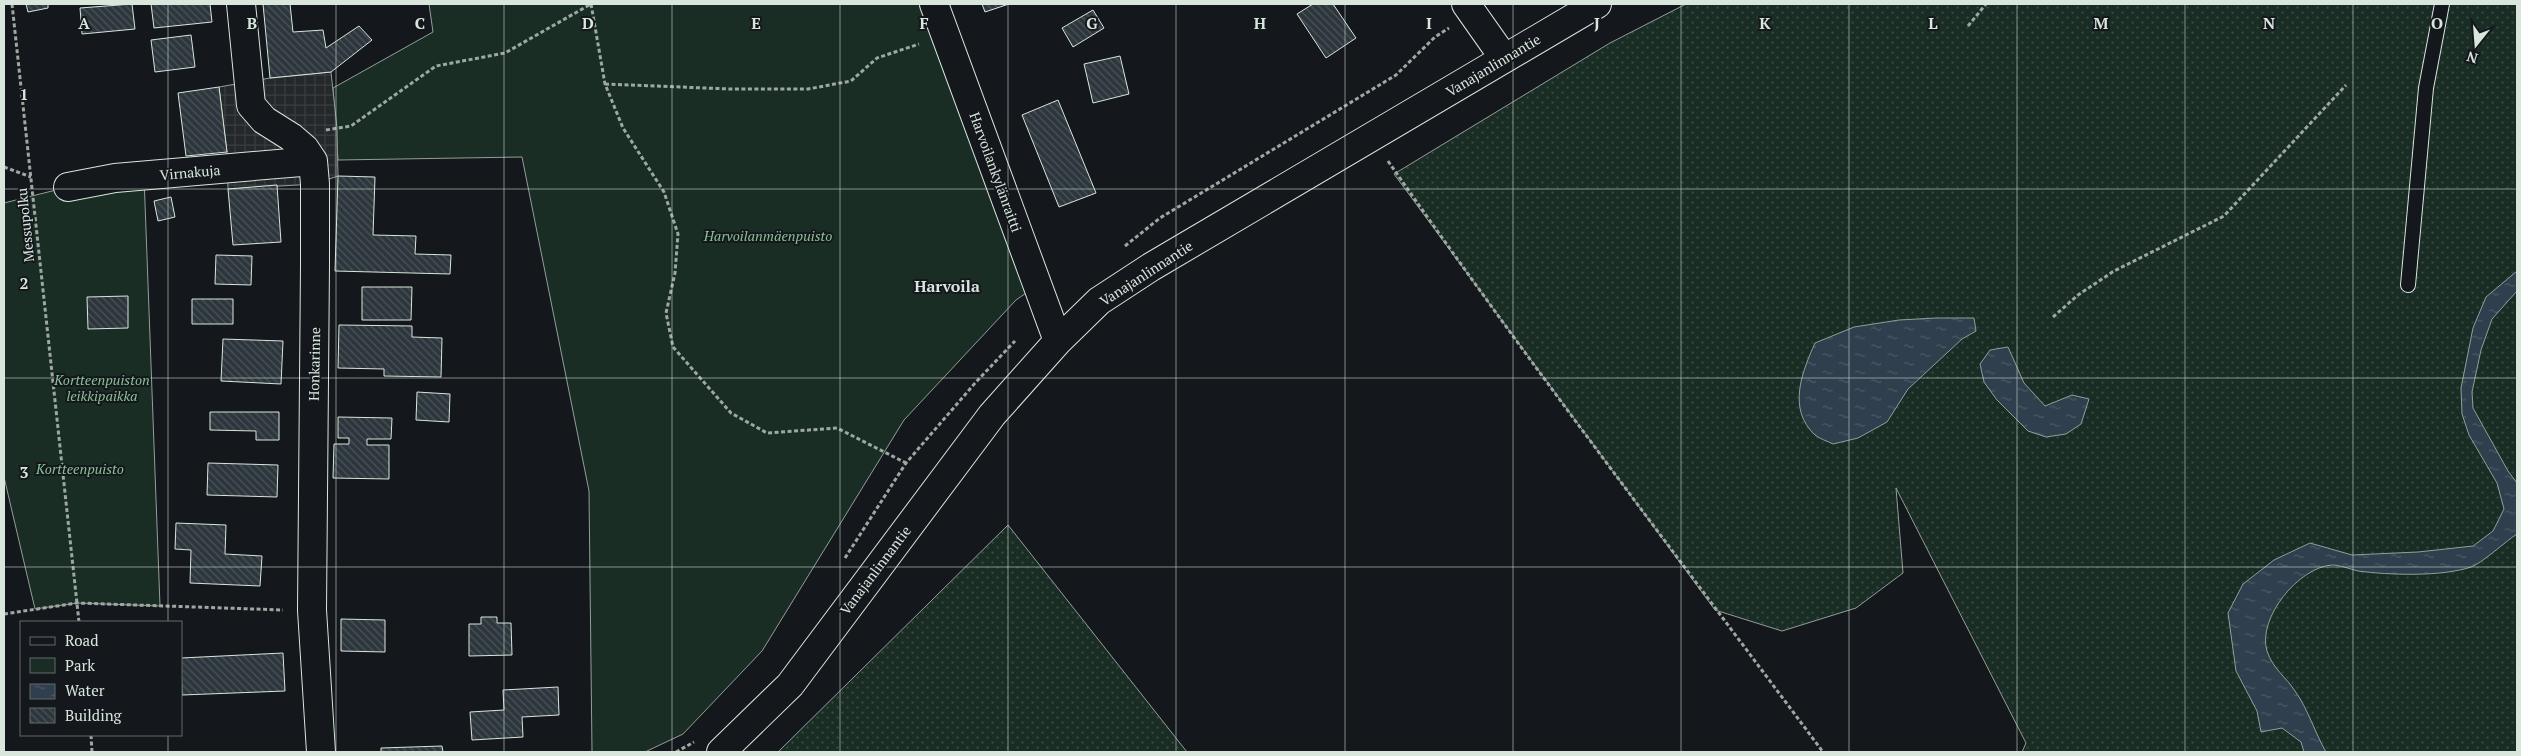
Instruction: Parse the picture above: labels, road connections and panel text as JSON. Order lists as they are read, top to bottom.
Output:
{
  "streets": {
    "street": [
      "Vanajanlinnantie",
      "Virnakuja",
      "Harvoilankylänraitti",
      "Honkarinne"
    ],
    "path": ["Messupolku"]
  },
  "crossings": [
    ["Vanajanlinnantie", "Harvoilankylänraitti"],
    ["Virnakuja", "Honkarinne"]
  ],
  "districts": ["Harvoila"],
  "parks": ["Harvoilanmäenpuisto", "Kortteenpuiston leikkipaikka", "Kortteenpuisto"],
  "legend": [
    "Road",
    "Park",
    "Water",
    "Building"
  ],
  "north": "bottom",
  "grid": {
    "columns": [
      "A",
      "B",
      "C",
      "D",
      "E",
      "F",
      "G",
      "H",
      "I",
      "J",
      "K",
      "L",
      "M",
      "N",
      "O"
    ],
    "rows": ["1", "2", "3"]
  }
}
